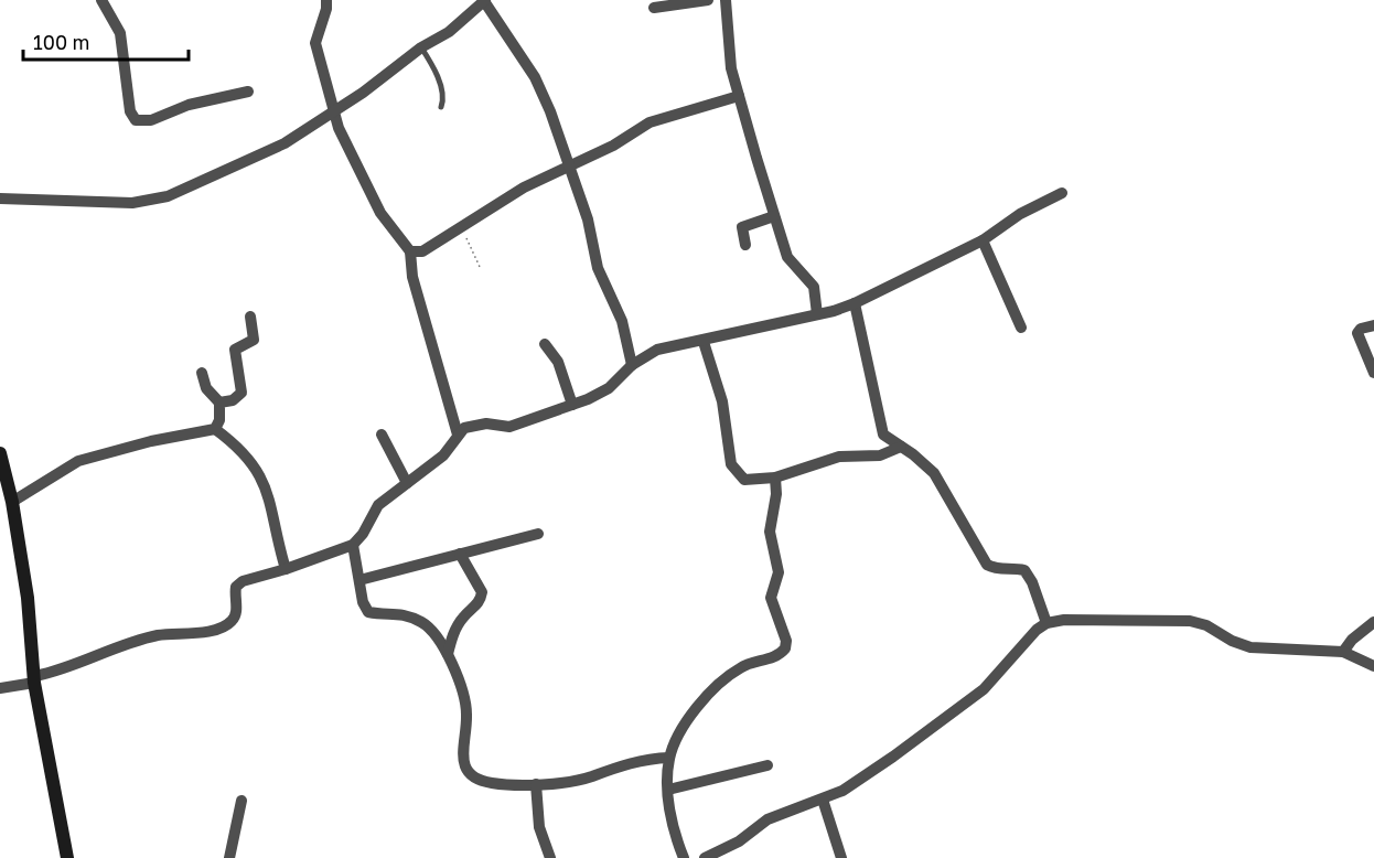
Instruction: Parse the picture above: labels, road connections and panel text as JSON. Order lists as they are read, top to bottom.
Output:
{
  "scale_bar": "100 m"
}
